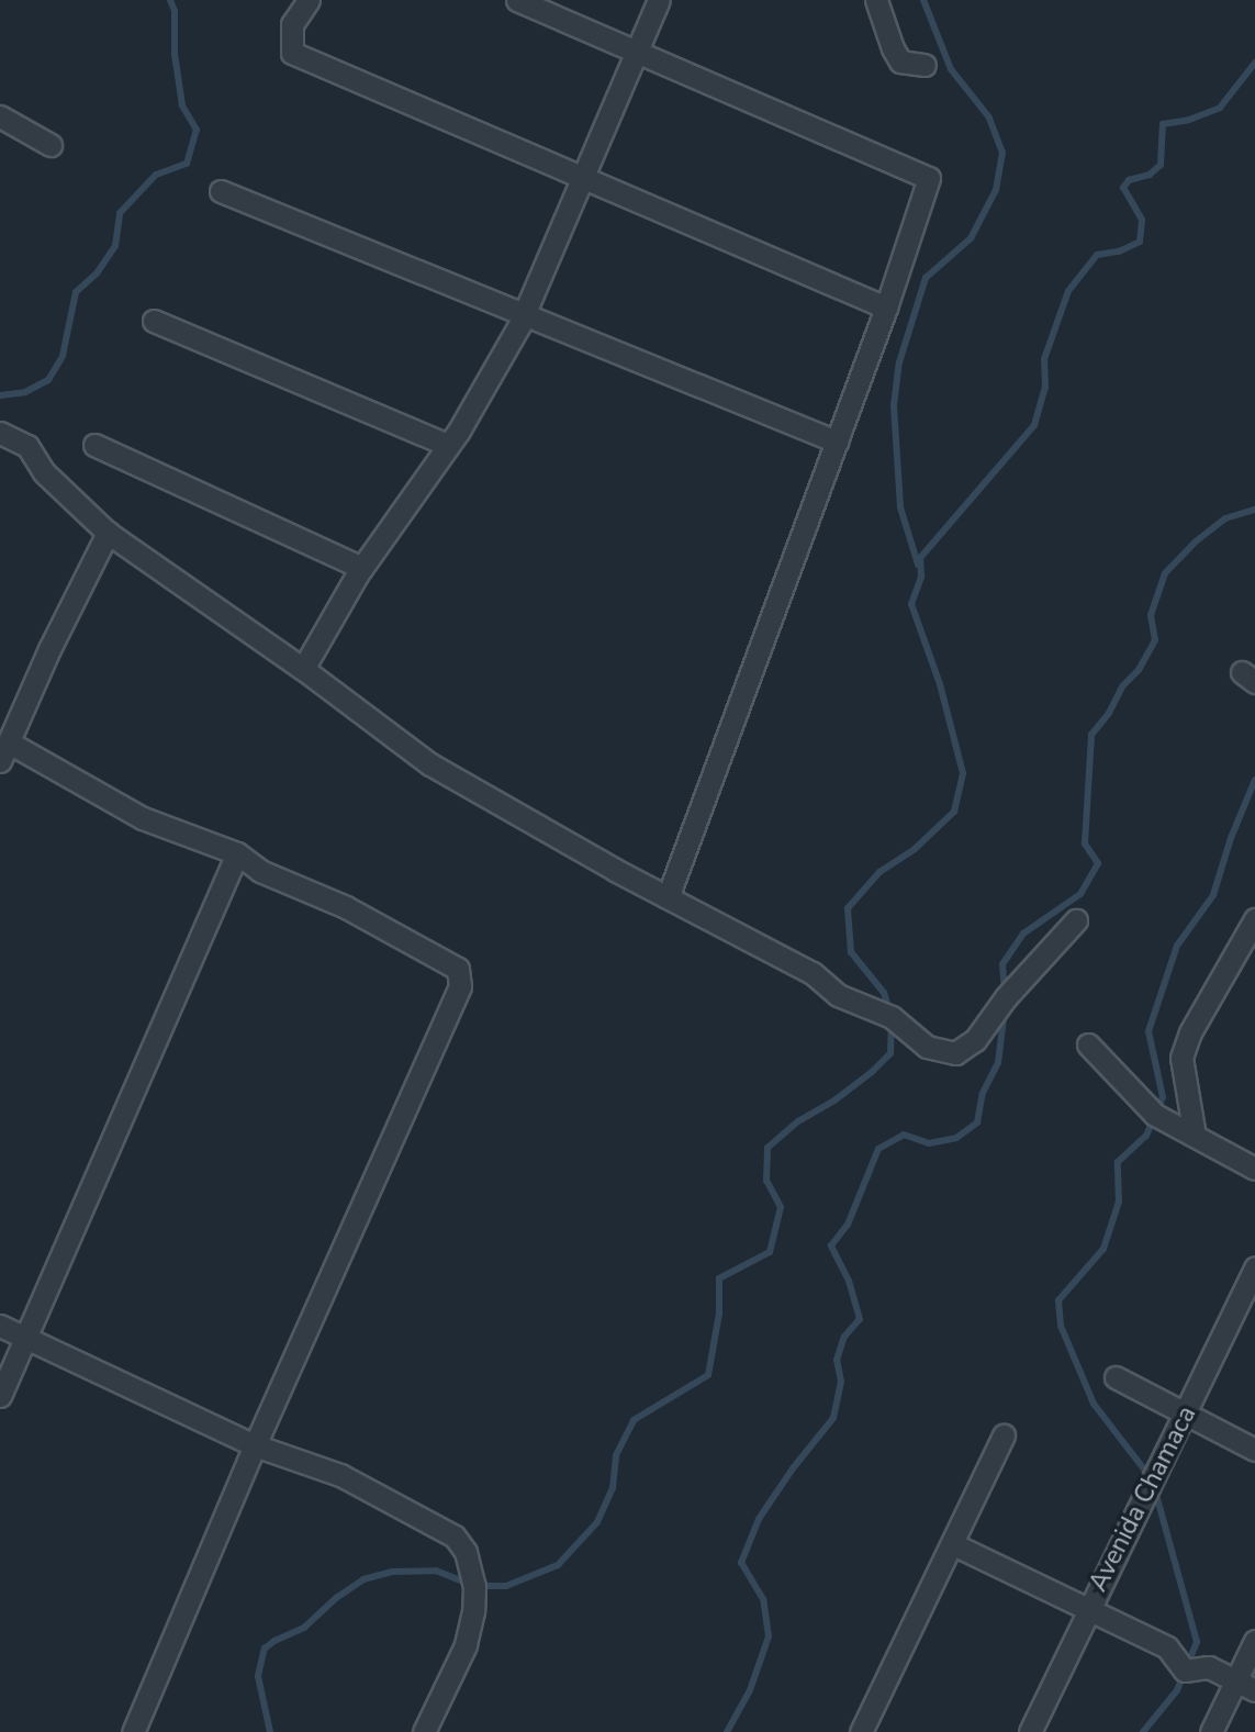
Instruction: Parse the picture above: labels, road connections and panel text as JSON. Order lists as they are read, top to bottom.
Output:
{
  "streets": {
    "street": ["Avenida Chamaca"]
  }
}
